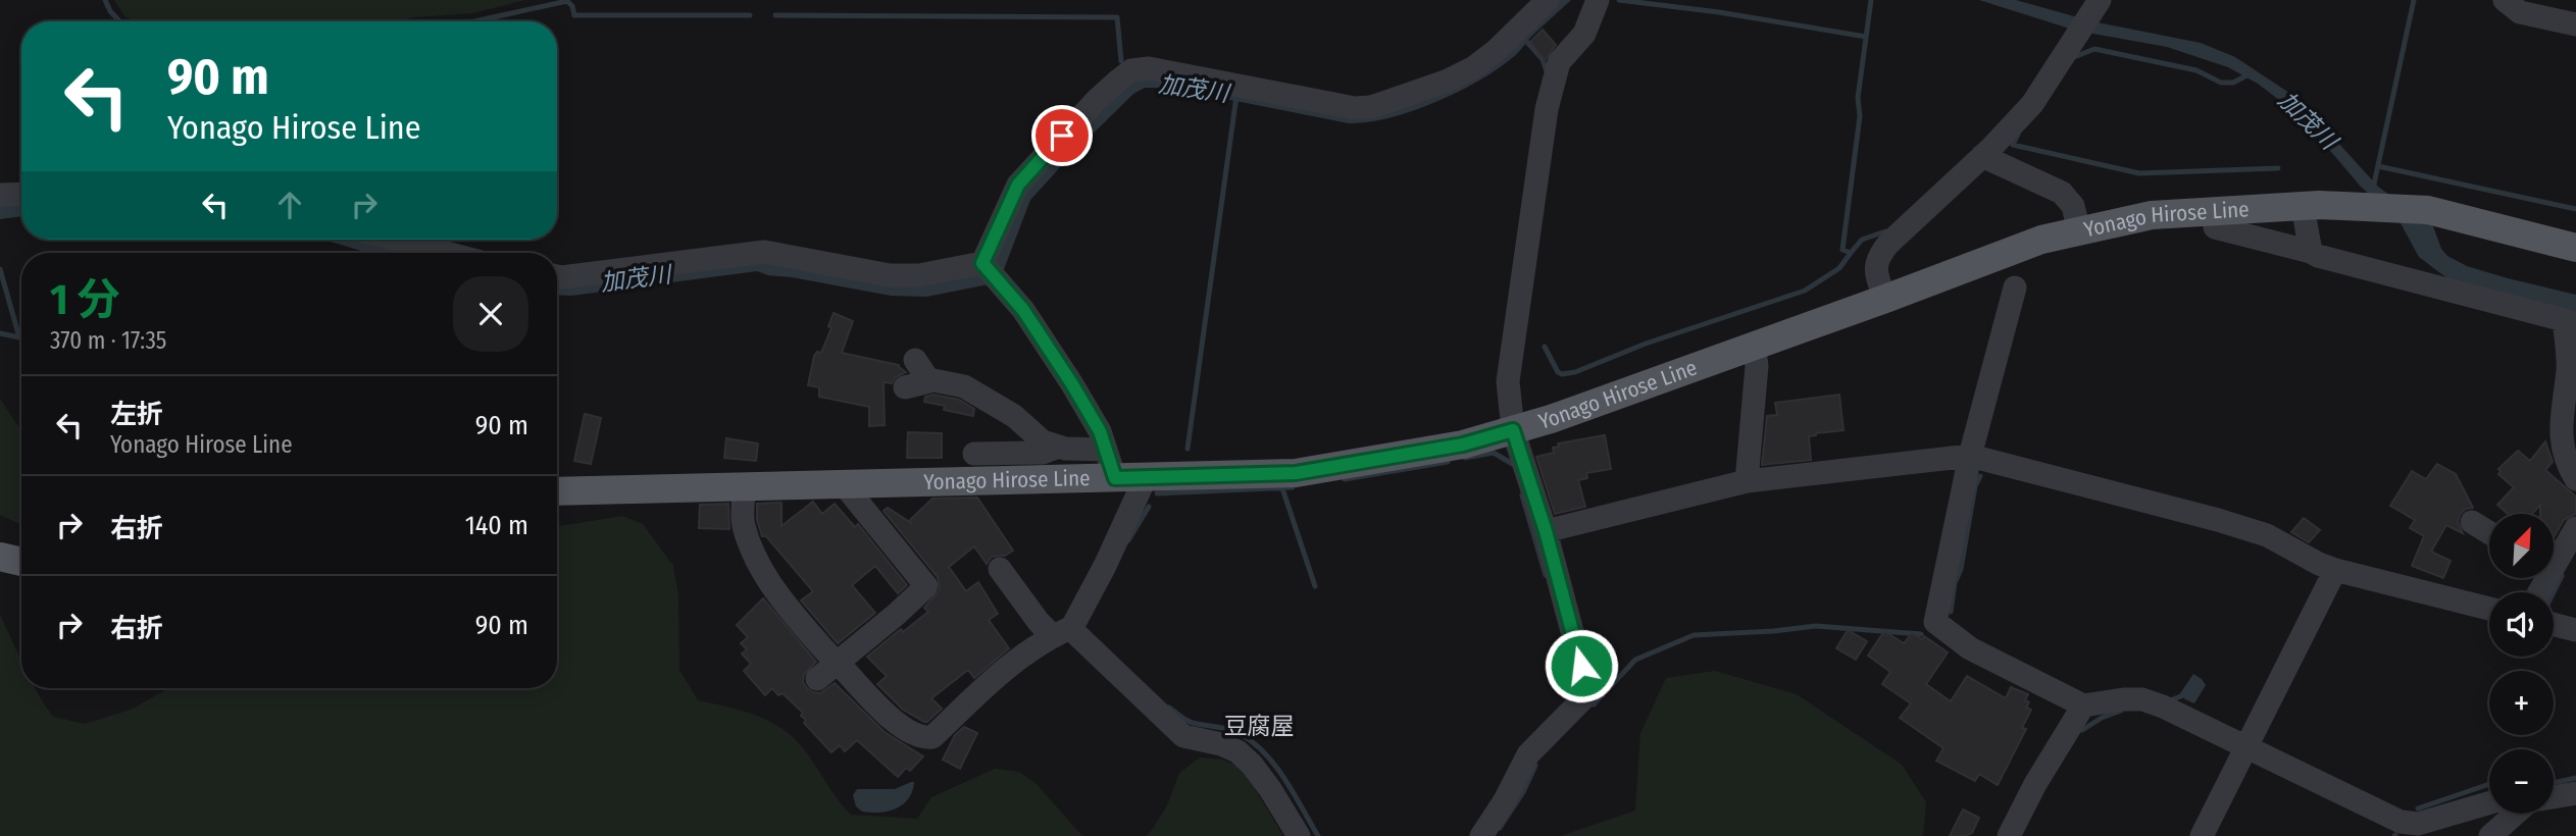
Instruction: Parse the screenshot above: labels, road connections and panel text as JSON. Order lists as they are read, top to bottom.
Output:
{
  "streets": {
    "main road": ["Yonago Hirose Line"]
  },
  "districts": ["豆腐屋"],
  "water": ["加茂川"],
  "north": "top right",
  "page": {
    "turn": ["90 m", "Yonago Hirose Line"],
    "heading": ["1 分", "370 m · 17:35"],
    "list": [
      {
        "name": "左折",
        "note": "Yonago Hirose Line",
        "value": "90 m"
      },
      {
        "name": "右折",
        "value": "140 m"
      },
      {
        "name": "右折",
        "value": "90 m"
      }
    ],
    "map_buttons": ["+", "−"]
  }
}
